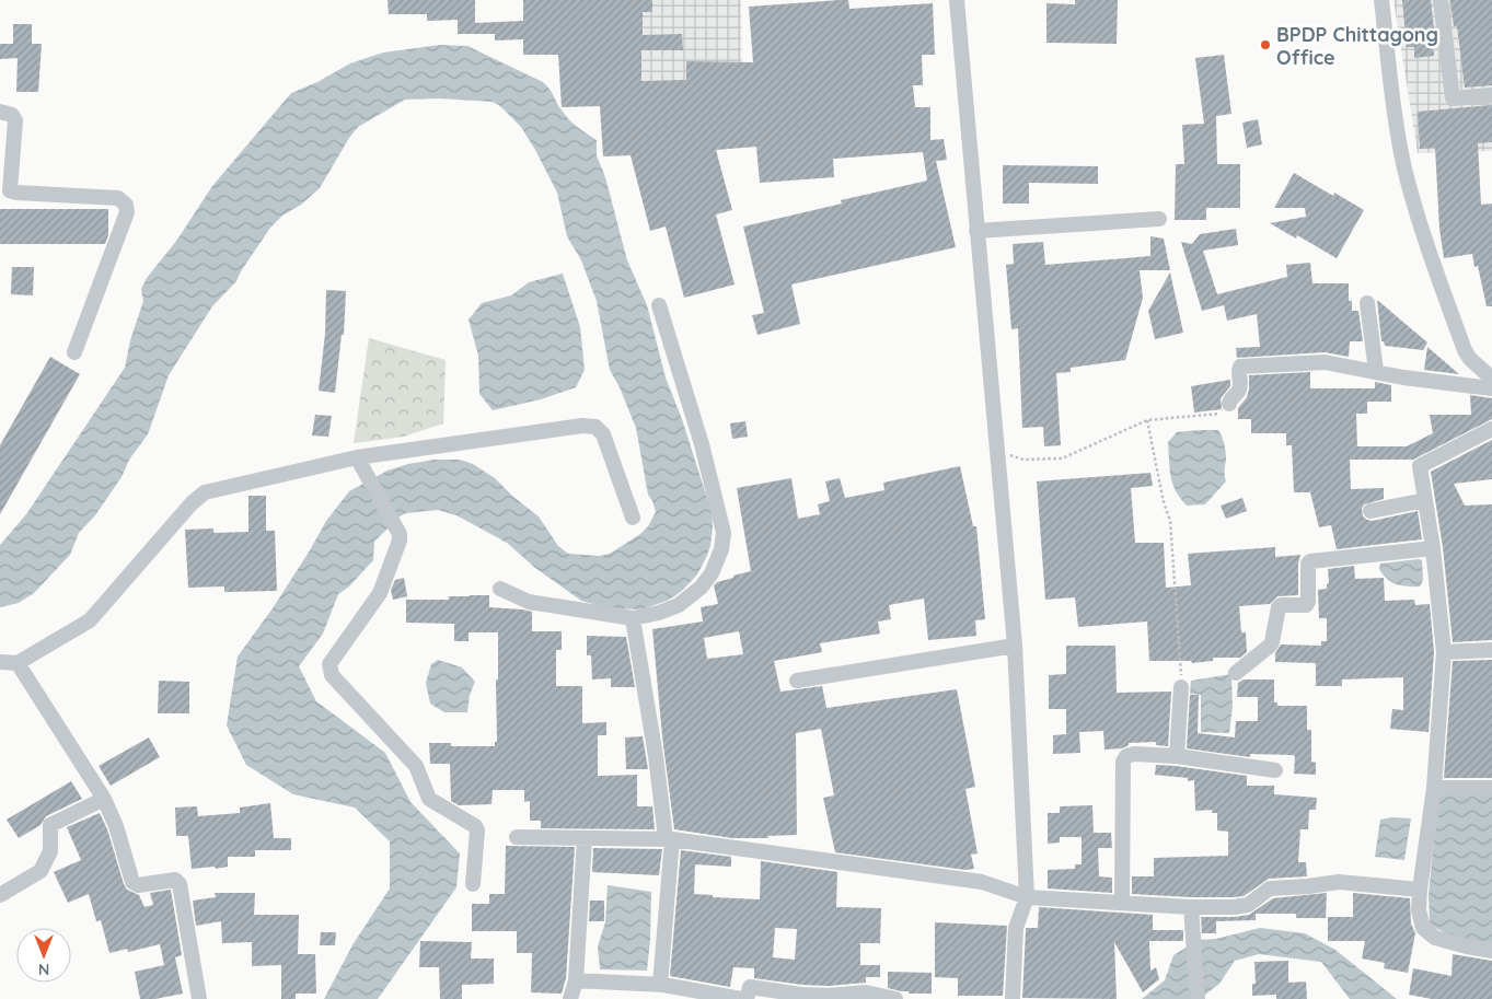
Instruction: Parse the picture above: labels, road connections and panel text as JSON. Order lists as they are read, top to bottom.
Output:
{
  "places": ["BPDP Chittagong Office"],
  "north": "bottom"
}
